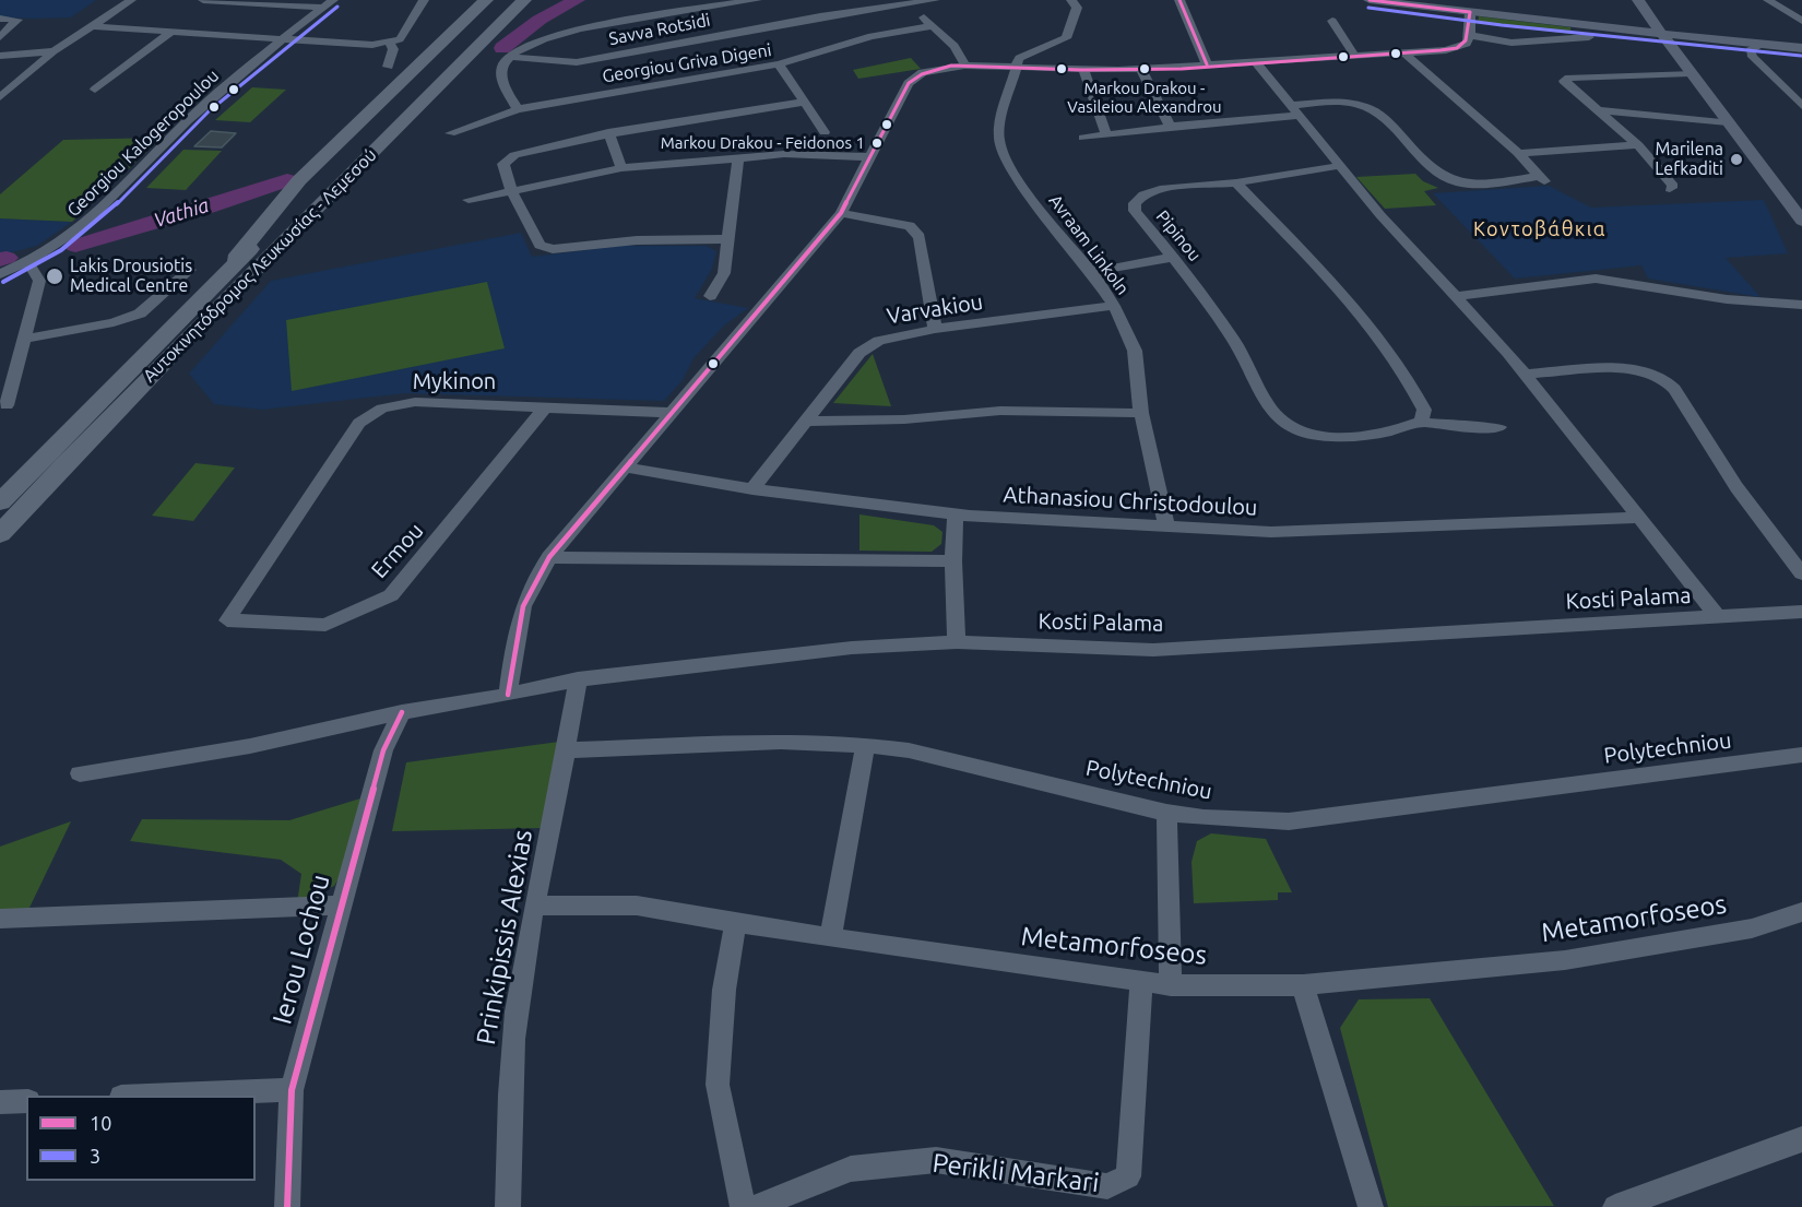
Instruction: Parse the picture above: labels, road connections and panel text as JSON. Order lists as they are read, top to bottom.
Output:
{
  "streets": {
    "highway": ["Αυτοκινητόδρομος Λευκωσίας - Λεμεσού"],
    "street": [
      "Savva Rotsidi",
      "Georgiou Griva Digeni",
      "Georgiou Kalogeropoulou",
      "Pipinou",
      "Avraam Linkoln",
      "Varvakiou",
      "Mykinon",
      "Athanasiou Christodoulou",
      "Ermou",
      "Kosti Palama",
      "Polytechniou",
      "Metamorfoseos",
      "Prinkipissis Alexias",
      "Ierou Lochou",
      "Perikli Markari"
    ]
  },
  "crossings": [
    ["Avraam Linkoln", "Varvakiou"],
    ["Avraam Linkoln", "Athanasiou Christodoulou"],
    ["Varvakiou", "Athanasiou Christodoulou"],
    ["Mykinon", "Ermou"],
    ["Kosti Palama", "Prinkipissis Alexias"],
    ["Kosti Palama", "Ierou Lochou"],
    ["Polytechniou", "Prinkipissis Alexias"],
    ["Metamorfoseos", "Prinkipissis Alexias"],
    ["Metamorfoseos", "Perikli Markari"]
  ],
  "districts": ["Κοντοβάθκια"],
  "water": ["Vathia"],
  "places": [
    "Markou Drakou - Vasileiou Alexandrou",
    "Markou Drakou - Feidonos 1",
    "Marilena Lefkaditi",
    "Lakis Drousiotis Medical Centre"
  ],
  "lines": ["transit line 10", "transit line 3"],
  "legend": ["10", "3"]
}
